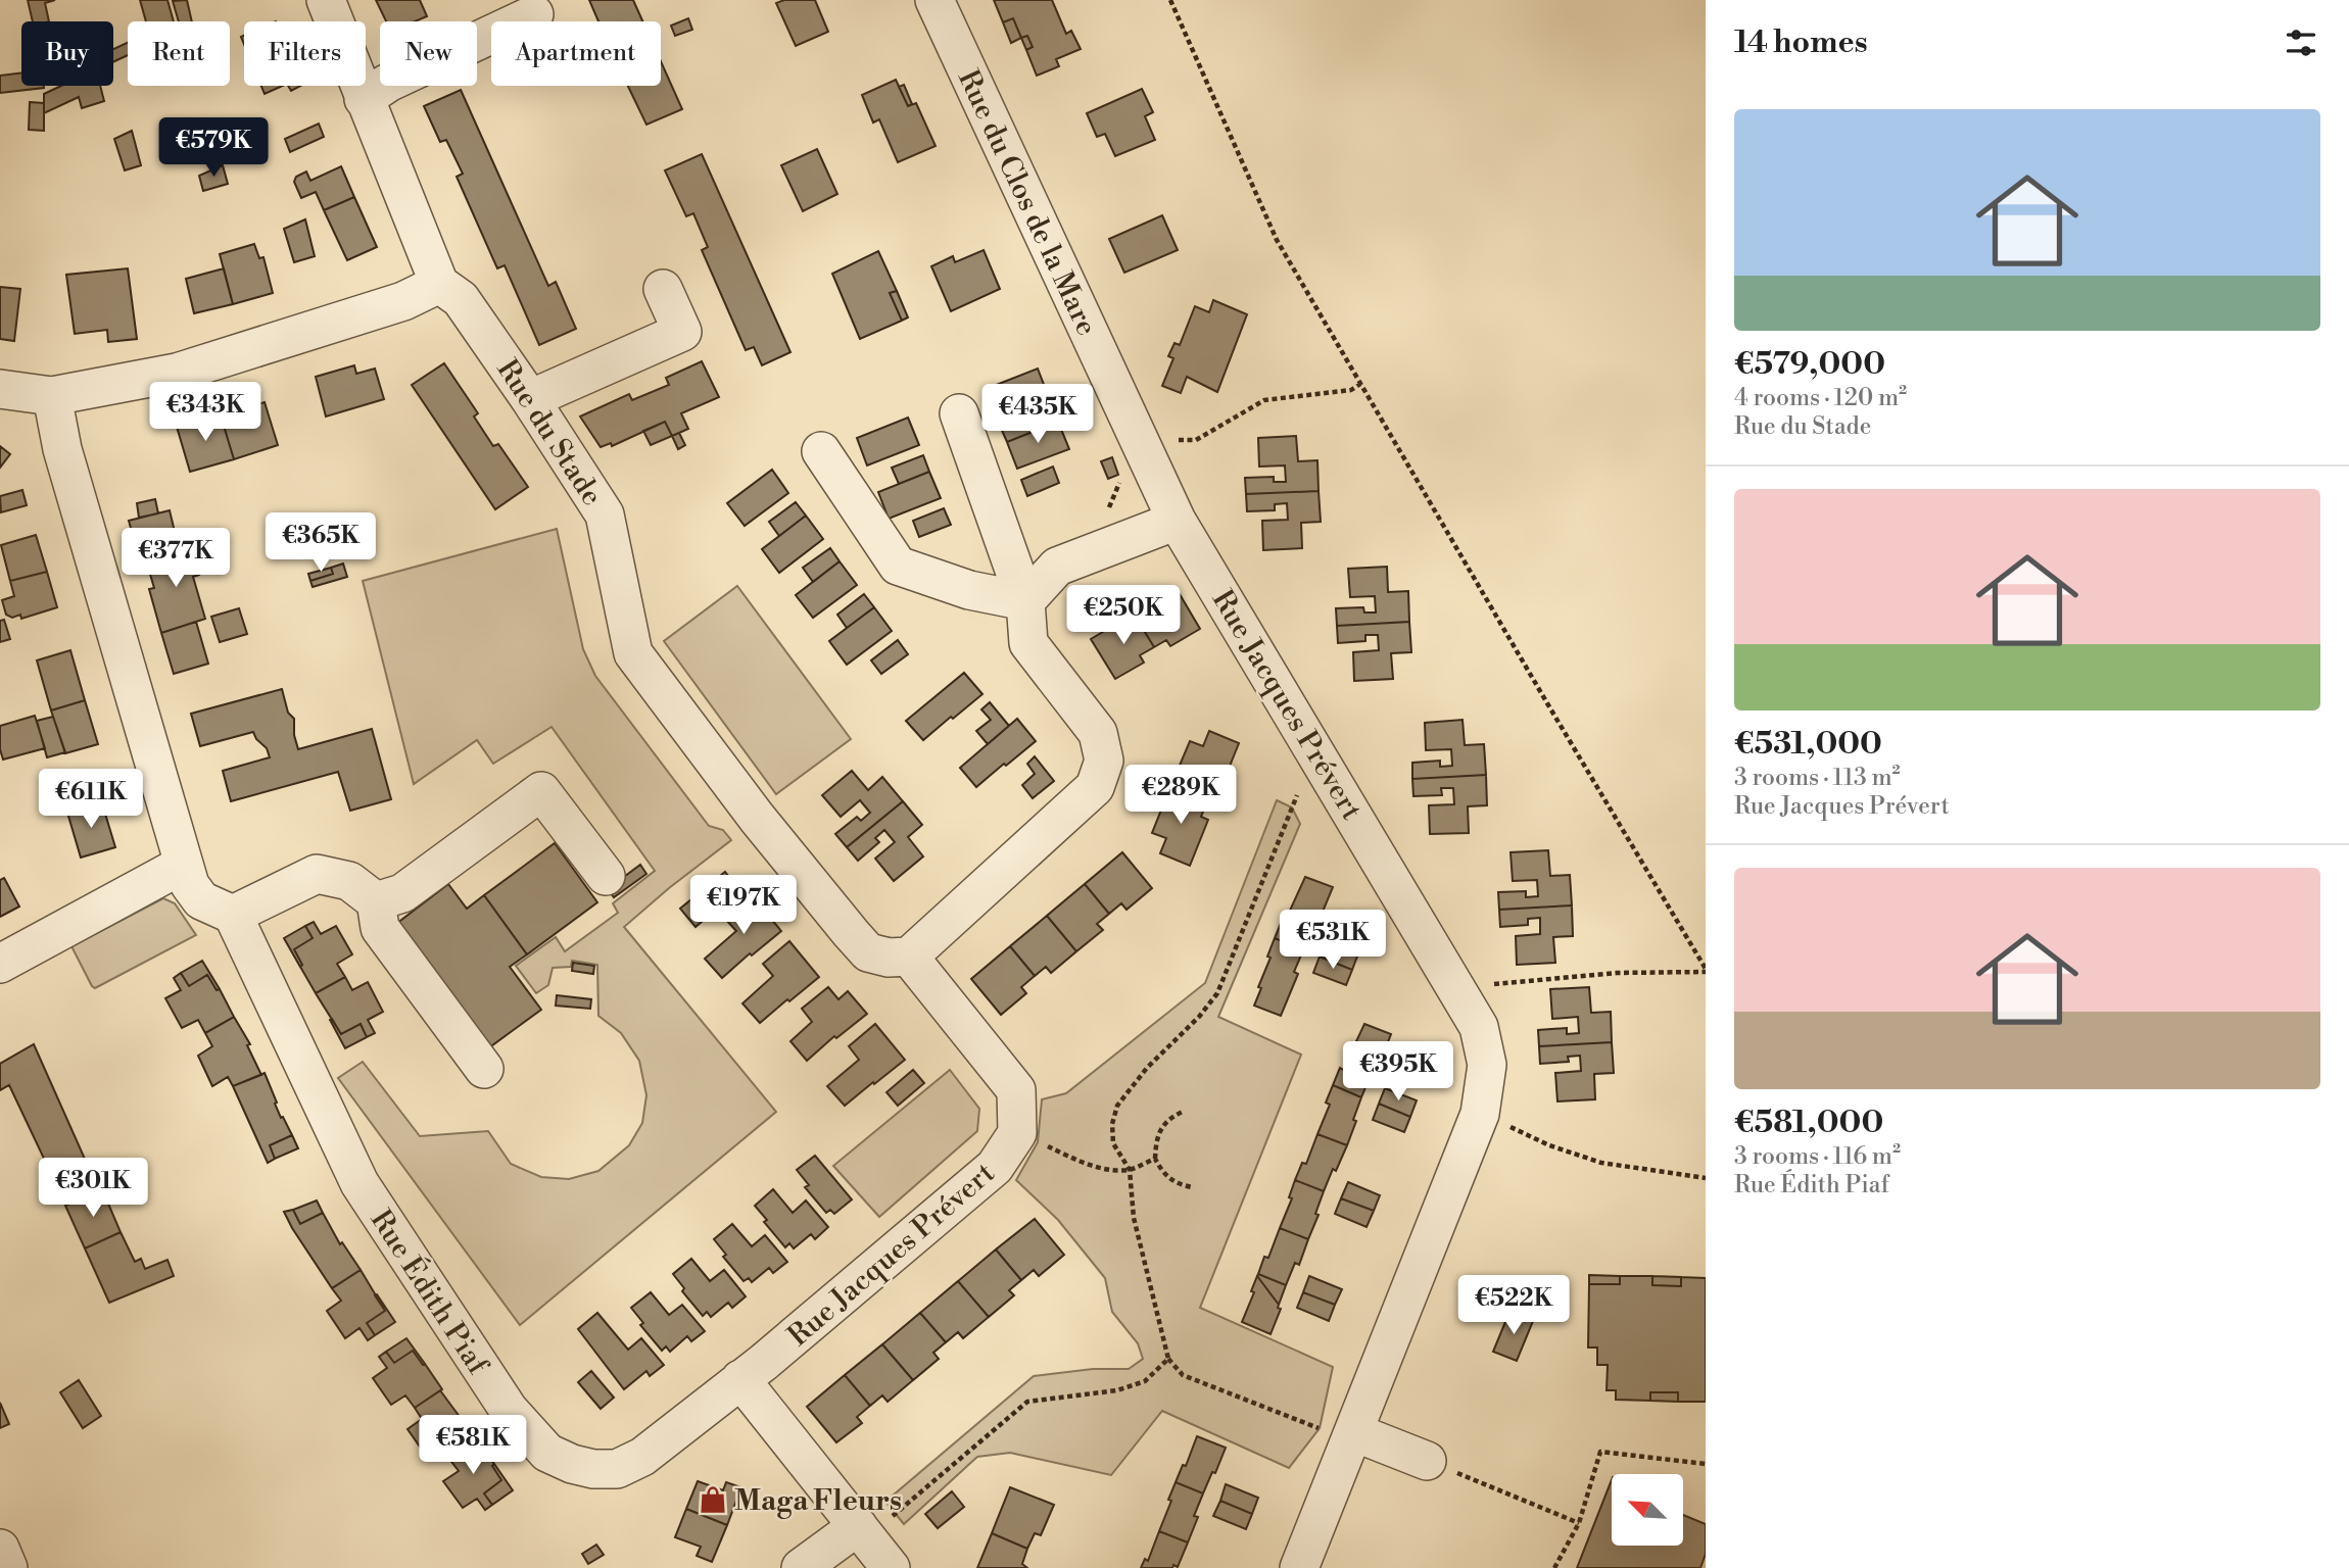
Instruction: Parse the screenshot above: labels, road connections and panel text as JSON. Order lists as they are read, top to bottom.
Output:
{
  "streets": {
    "street": [
      "Rue du Clos de la Mare",
      "Rue du Stade",
      "Rue Jacques Prévert",
      "Rue Édith Piaf"
    ]
  },
  "crossings": [
    ["Rue du Clos de la Mare", "Rue Jacques Prévert"],
    ["Rue Jacques Prévert", "Rue Édith Piaf"]
  ],
  "places": {
    "shop": ["Maga Fleurs"]
  },
  "north": "top left",
  "page": {
    "heading": "14 homes",
    "chip": [
      "Buy",
      "Rent",
      "Filters",
      "New",
      "Apartment"
    ],
    "list": [
      {
        "name": "€579,000",
        "note": "4 rooms · 120 m² · Rue du Stade"
      },
      {
        "name": "€531,000",
        "note": "3 rooms · 113 m² · Rue Jacques Prévert"
      },
      {
        "name": "€581,000",
        "note": "3 rooms · 116 m² · Rue Édith Piaf"
      }
    ],
    "price": [
      "€579K",
      "€343K",
      "€435K",
      "€365K",
      "€377K",
      "€250K",
      "€289K",
      "€611K",
      "€197K",
      "€531K",
      "€395K",
      "€301K",
      "€522K",
      "€581K"
    ]
  }
}
